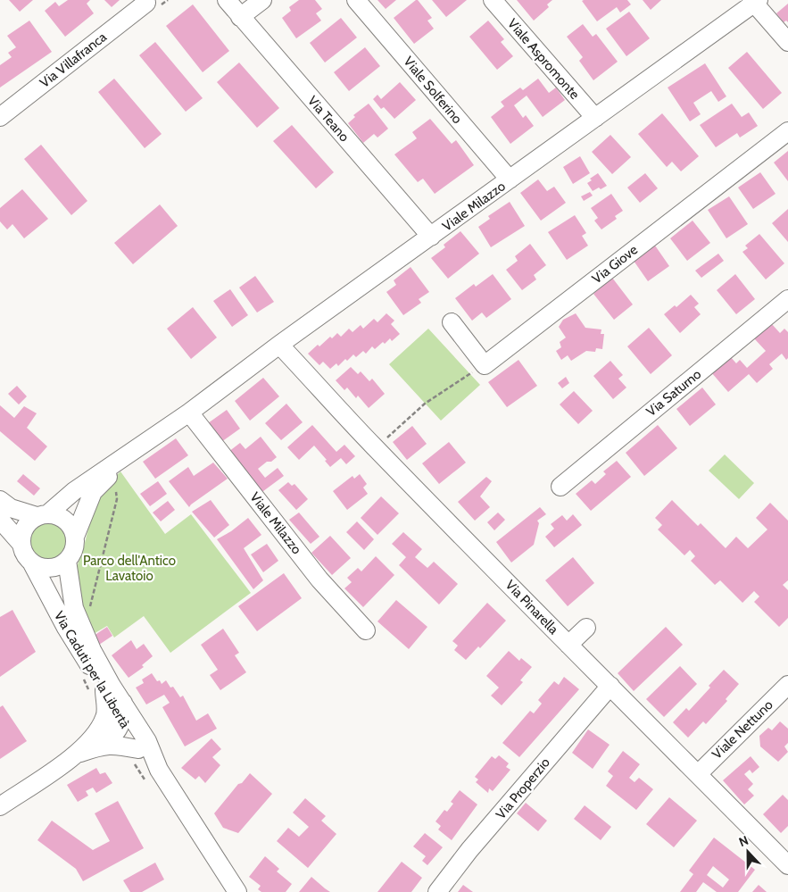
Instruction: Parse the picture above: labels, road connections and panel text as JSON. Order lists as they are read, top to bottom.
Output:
{
  "streets": {
    "street": [
      "Viale Aspromonte",
      "Via Villafranca",
      "Viale Solferino",
      "Via Teano",
      "Viale Milazzo",
      "Via Giove",
      "Via Saturno",
      "Via Pinarella",
      "Via Caduti per la Libertà",
      "Viale Nettuno",
      "Via Properzio"
    ]
  },
  "crossings": [
    ["Viale Aspromonte", "Viale Milazzo"],
    ["Viale Solferino", "Viale Milazzo"],
    ["Via Teano", "Viale Milazzo"],
    ["Viale Milazzo", "Via Pinarella"],
    ["Viale Milazzo", "Via Caduti per la Libertà"],
    ["Via Pinarella", "Viale Nettuno"],
    ["Via Pinarella", "Via Properzio"]
  ],
  "parks": ["Parco dell'Antico Lavatoio"],
  "north": "top"
}
